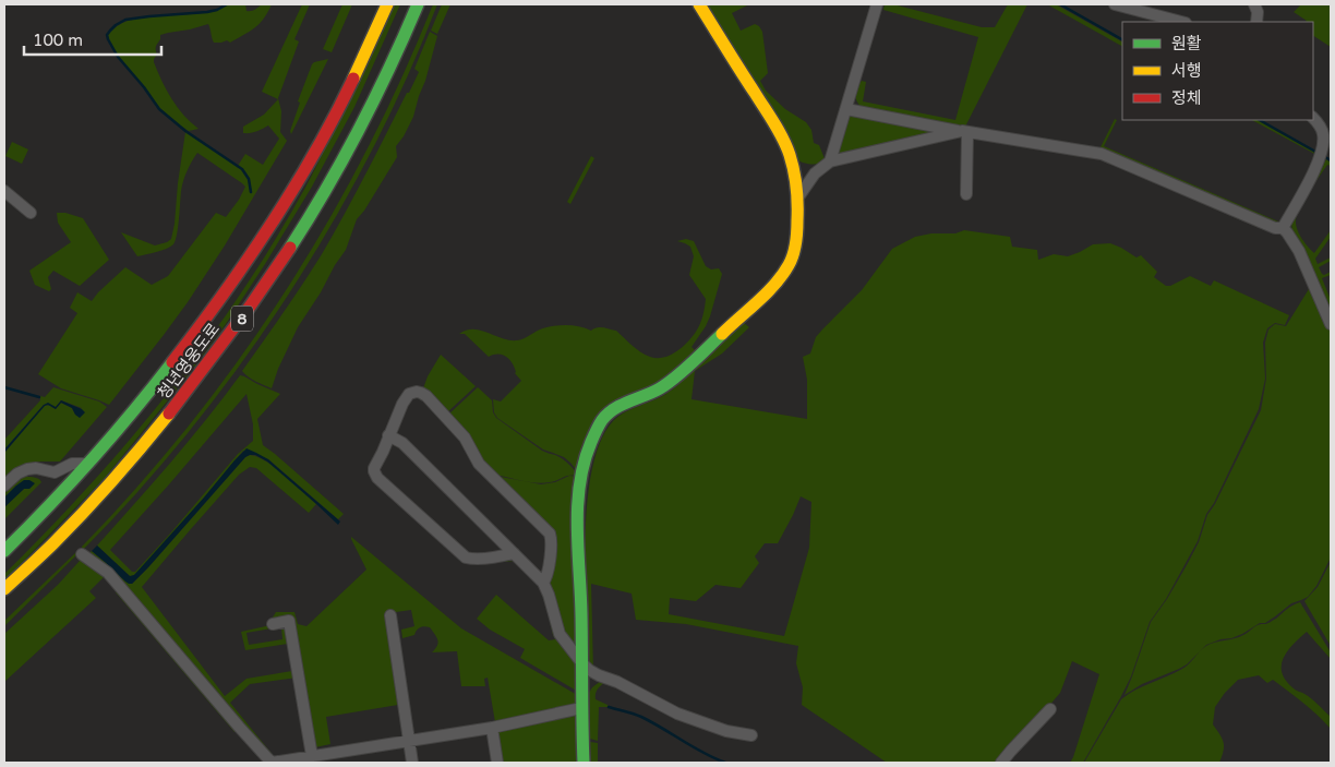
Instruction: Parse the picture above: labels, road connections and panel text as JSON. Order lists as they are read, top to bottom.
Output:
{
  "streets": {
    "main road": ["8", "청년영웅도로"]
  },
  "legend": ["원활", "서행", "정체"],
  "scale_bar": "100 m"
}
